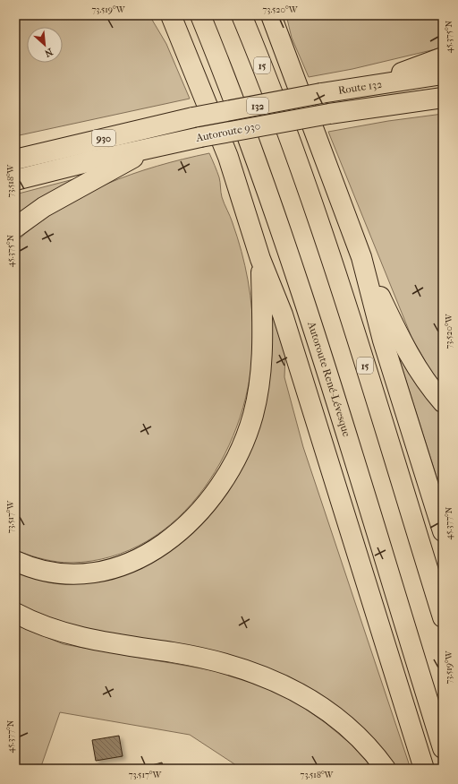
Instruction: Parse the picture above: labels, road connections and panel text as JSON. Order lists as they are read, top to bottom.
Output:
{
  "streets": {
    "highway": [
      "15",
      "Route 132",
      "132",
      "Autoroute 930",
      "930",
      "Autoroute René-Lévesque"
    ]
  },
  "crossings": [
    ["Route 132", "Autoroute 930"]
  ],
  "north": "bottom right",
  "coordinates": [
    "73.519°W",
    "73.520°W",
    "45.375°N",
    "73.518°W",
    "73.517°W",
    "45.377°N"
  ]
}
